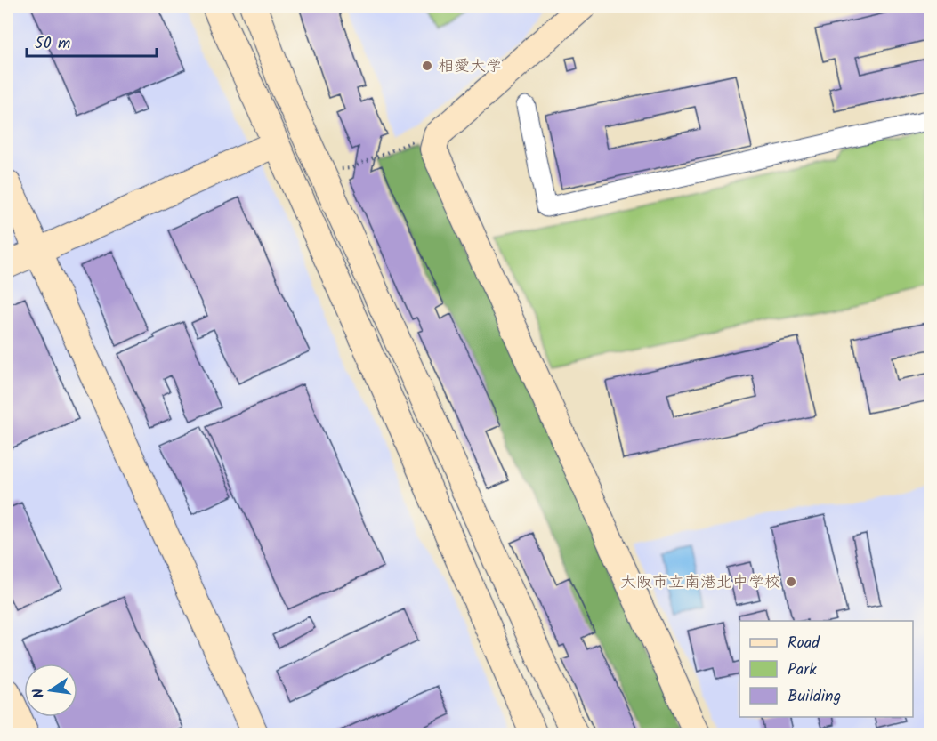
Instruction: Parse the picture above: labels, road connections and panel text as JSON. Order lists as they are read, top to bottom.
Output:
{
  "places": ["相愛大学", "大阪市立南港北中学校"],
  "legend": ["Road", "Park", "Building"],
  "scale_bar": "50 m",
  "north": "left"
}
